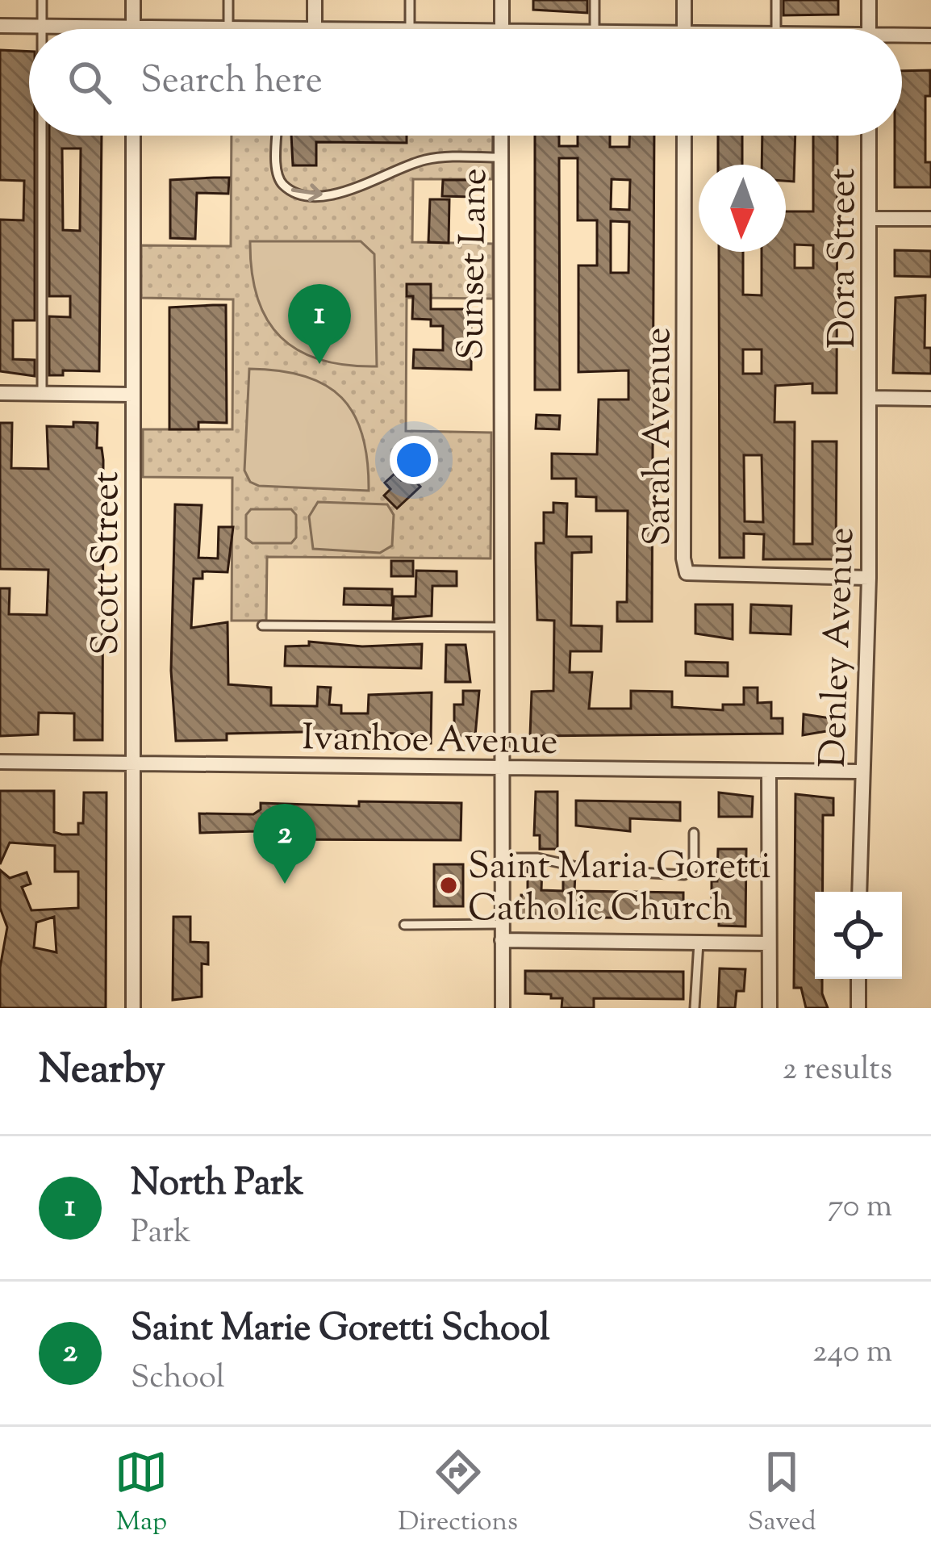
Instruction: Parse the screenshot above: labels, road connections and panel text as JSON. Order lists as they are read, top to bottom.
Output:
{
  "streets": {
    "street": [
      "Dora Street",
      "Sunset Lane",
      "Sarah Avenue",
      "Scott Street",
      "Denley Avenue",
      "Ivanhoe Avenue"
    ]
  },
  "crossings": [
    ["Dora Street", "Denley Avenue"],
    ["Sunset Lane", "Ivanhoe Avenue"],
    ["Sarah Avenue", "Denley Avenue"],
    ["Scott Street", "Ivanhoe Avenue"],
    ["Denley Avenue", "Ivanhoe Avenue"]
  ],
  "places": ["Saint Maria Goretti Catholic Church"],
  "north": "bottom",
  "page": {
    "search": "Search here",
    "pins": ["1", "2"],
    "heading": ["Nearby", "2 results"],
    "list": [
      {
        "mark": "1",
        "name": "North Park",
        "note": "Park",
        "value": "70 m"
      },
      {
        "mark": "2",
        "name": "Saint Marie Goretti School",
        "note": "School",
        "value": "240 m"
      }
    ],
    "nav": ["Map", "Directions", "Saved"]
  }
}
